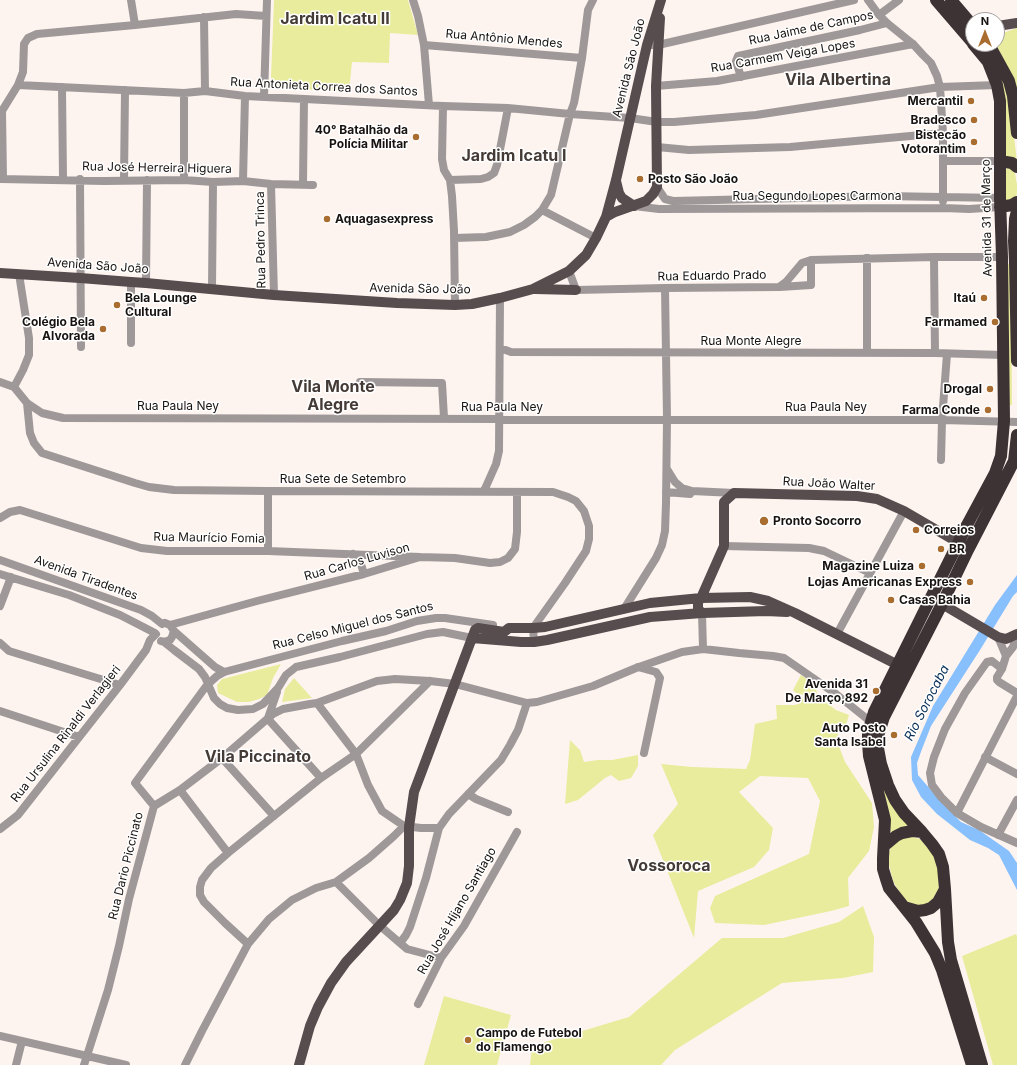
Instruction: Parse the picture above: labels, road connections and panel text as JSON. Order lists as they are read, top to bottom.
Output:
{
  "streets": {
    "highway": ["Avenida 31 de Março"],
    "main road": ["Avenida São João", "Rua João Walter", "Rua Celso Miguel dos Santos"],
    "street": [
      "Rua Jaime de Campos",
      "Rua Antônio Mendes",
      "Rua Carmem Veiga Lopes",
      "Rua Antonieta Correa dos Santos",
      "Rua José Herreira Higuera",
      "Rua Segundo Lopes Carmona",
      "Rua Pedro Trinca",
      "Rua Eduardo Prado",
      "Rua Monte Alegre",
      "Rua Paula Ney",
      "Rua Sete de Setembro",
      "Rua Maurício Fomia",
      "Rua Carlos Luvison",
      "Avenida Tiradentes",
      "Rua Ursulina Rinaldi Verlagieri",
      "Rua Dario Piccinato",
      "Rua José Hijano Santiago"
    ]
  },
  "crossings": [
    ["Rua Jaime de Campos", "Rua Carmem Veiga Lopes"],
    ["Rua Carmem Veiga Lopes", "Avenida São João"],
    ["Avenida São João", "Rua Antonieta Correa dos Santos"],
    ["Avenida São João", "Rua Pedro Trinca"],
    ["Rua Antonieta Correa dos Santos", "Avenida 31 de Março"],
    ["Rua José Herreira Higuera", "Rua Pedro Trinca"],
    ["Rua Segundo Lopes Carmona", "Avenida 31 de Março"],
    ["Avenida 31 de Março", "Rua Monte Alegre"],
    ["Avenida 31 de Março", "Rua Paula Ney"],
    ["Avenida 31 de Março", "Rua João Walter"],
    ["Rua Paula Ney", "Rua Sete de Setembro"],
    ["Rua Sete de Setembro", "Rua Carlos Luvison"],
    ["Rua Sete de Setembro", "Rua Celso Miguel dos Santos"],
    ["Rua Maurício Fomia", "Rua Carlos Luvison"],
    ["Rua Carlos Luvison", "Avenida Tiradentes"],
    ["Rua Carlos Luvison", "Rua Ursulina Rinaldi Verlagieri"],
    ["Avenida Tiradentes", "Rua Celso Miguel dos Santos"],
    ["Avenida Tiradentes", "Rua Ursulina Rinaldi Verlagieri"]
  ],
  "districts": [
    "Jardim Icatu II",
    "Vila Albertina",
    "Jardim Icatu I",
    "Vila Monte Alegre",
    "Vila Piccinato",
    "Vossoroca"
  ],
  "water": ["Rio Sorocaba"],
  "places": [
    "Mercantil",
    "Bradesco",
    "40° Batalhão da Polícia Militar",
    "Bistecão Votorantim",
    "Posto São João",
    "Aquagasexpress",
    "Itaú",
    "Bela Lounge Cultural",
    "Farmamed",
    "Colégio Bela Alvorada",
    "Drogal",
    "Farma Conde",
    "Pronto Socorro",
    "Correios",
    "BR",
    "Magazine Luiza",
    "Lojas Americanas Express",
    "Casas Bahia",
    "Avenida 31 De Março,892",
    "Auto Posto Santa Isabel",
    "Campo de Futebol do Flamengo"
  ],
  "north": "top"
}
